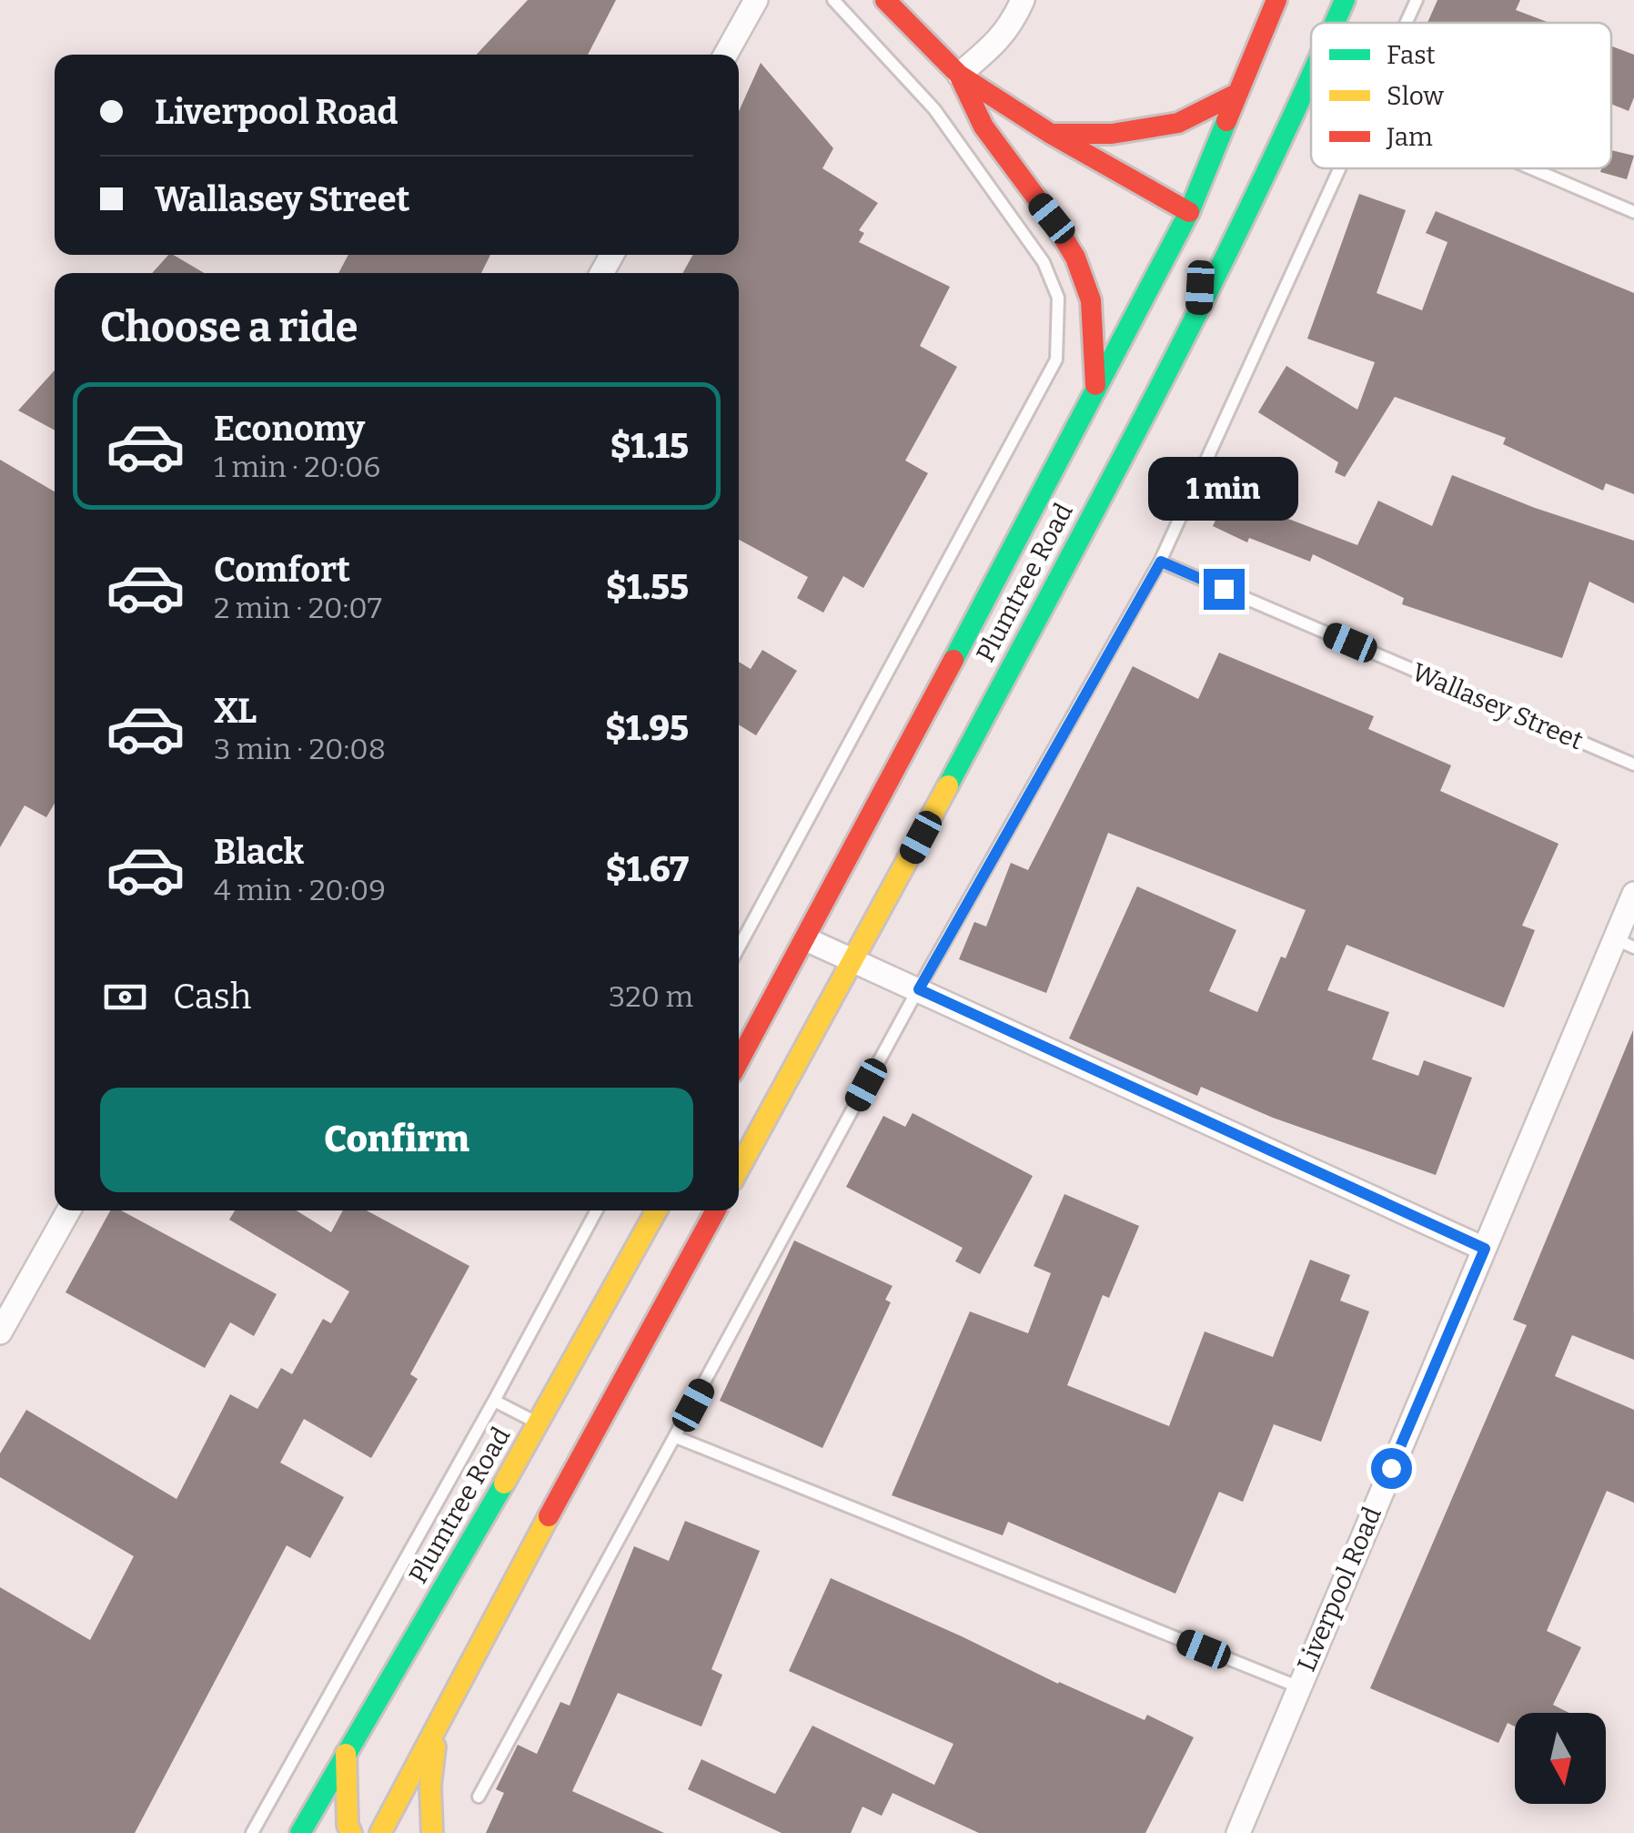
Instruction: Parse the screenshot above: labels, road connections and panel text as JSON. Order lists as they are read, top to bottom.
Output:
{
  "streets": {
    "main road": ["Plumtree Road"],
    "street": ["Liverpool Road"],
    "lane": ["Wallasey Street"]
  },
  "legend": ["Fast", "Slow", "Jam"],
  "north": "bottom",
  "page": {
    "banner": ["Liverpool Road", "Wallasey Street"],
    "heading": "Choose a ride",
    "list": [
      {
        "name": "Economy",
        "note": "1 min · 20:06",
        "value": "$1.15"
      },
      {
        "name": "Comfort",
        "note": "2 min · 20:07",
        "value": "$1.55"
      },
      {
        "name": "XL",
        "note": "3 min · 20:08",
        "value": "$1.95"
      },
      {
        "name": "Black",
        "note": "4 min · 20:09",
        "value": "$1.67"
      }
    ],
    "bubble": "1 min",
    "pay": ["Cash", "320 m"],
    "buttons": "Confirm"
  }
}
